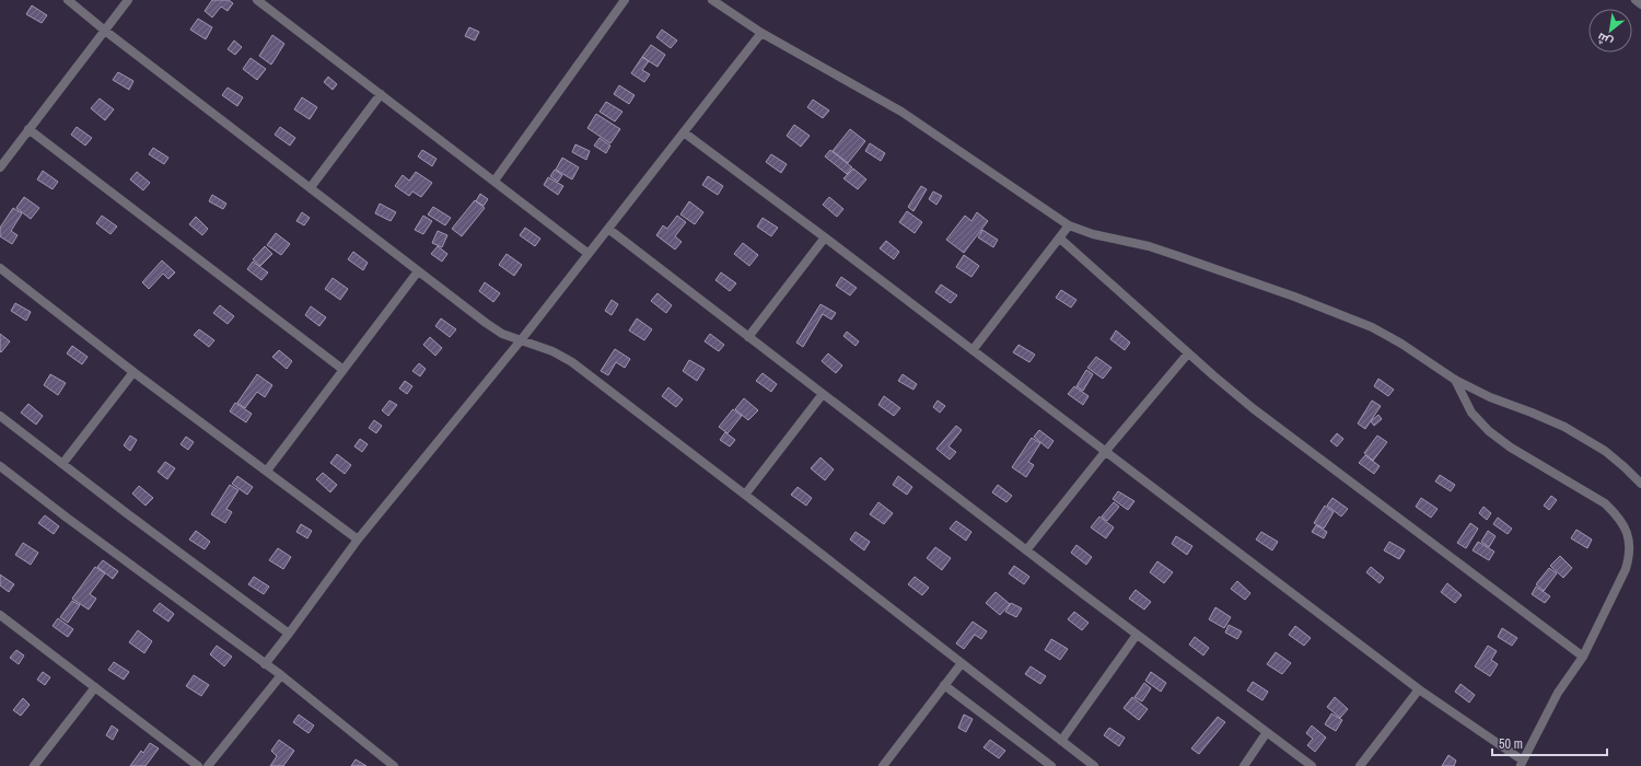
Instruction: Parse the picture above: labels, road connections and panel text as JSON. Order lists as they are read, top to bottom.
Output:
{
  "scale_bar": "50 m",
  "north": "bottom left"
}
